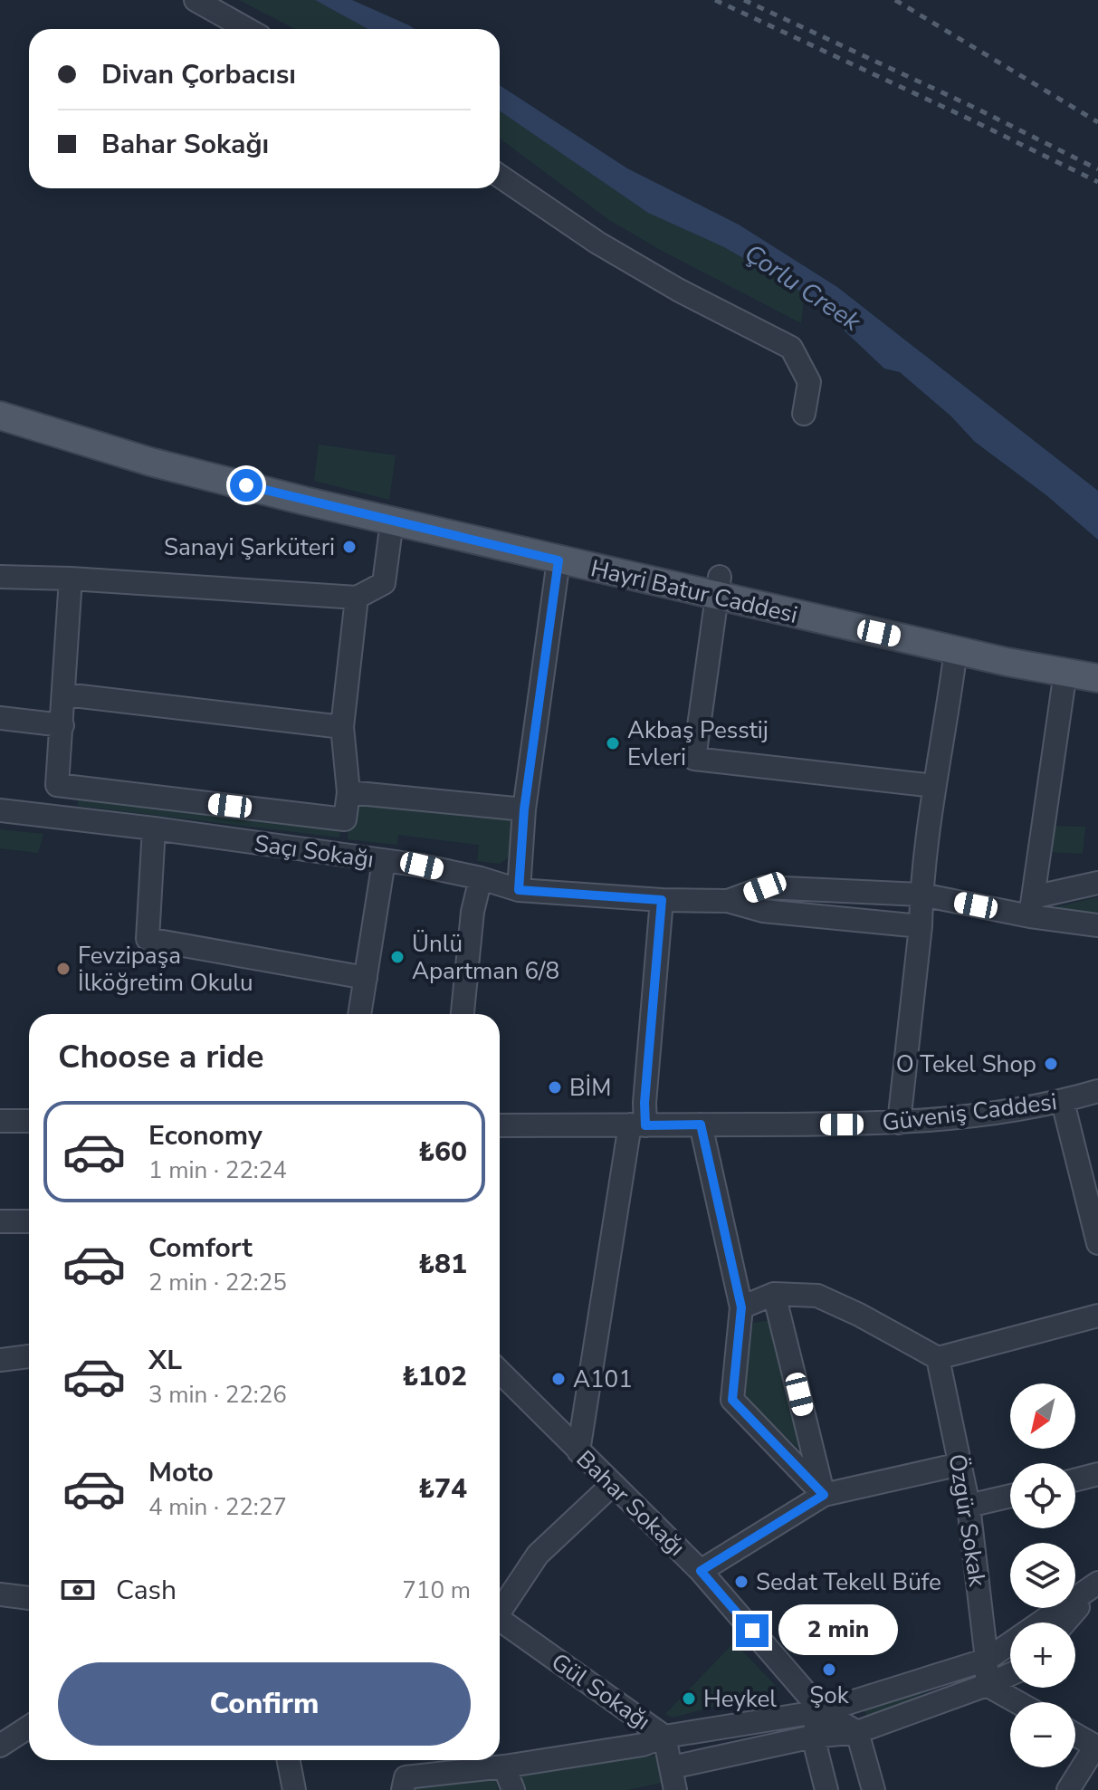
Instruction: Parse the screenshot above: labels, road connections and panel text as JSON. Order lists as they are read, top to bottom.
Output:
{
  "streets": {
    "main road": ["Hayri Batur Caddesi"],
    "street": [
      "Saçı Sokağı",
      "Güveniş Caddesi",
      "Bahar Sokağı",
      "Özgür Sokak",
      "Gül Sokağı"
    ]
  },
  "water": ["Çorlu Creek"],
  "places": [
    "Sanayi Şarküteri",
    "Akbaş Pesstij Evleri",
    "Ünlü Apartman 6/8",
    "Fevzipaşa İlköğretim Okulu",
    "O Tekel Shop",
    "BİM",
    "A101",
    "Sedat Tekell Büfe",
    "Şok",
    "Heykel"
  ],
  "north": "bottom left",
  "page": {
    "banner": ["Divan Çorbacısı", "Bahar Sokağı"],
    "heading": "Choose a ride",
    "list": [
      {
        "name": "Economy",
        "note": "1 min · 22:24",
        "value": "₺60"
      },
      {
        "name": "Comfort",
        "note": "2 min · 22:25",
        "value": "₺81"
      },
      {
        "name": "XL",
        "note": "3 min · 22:26",
        "value": "₺102"
      },
      {
        "name": "Moto",
        "note": "4 min · 22:27",
        "value": "₺74"
      }
    ],
    "map_buttons": ["+", "−"],
    "pay": ["Cash", "710 m"],
    "bubble": "2 min",
    "buttons": "Confirm"
  }
}
